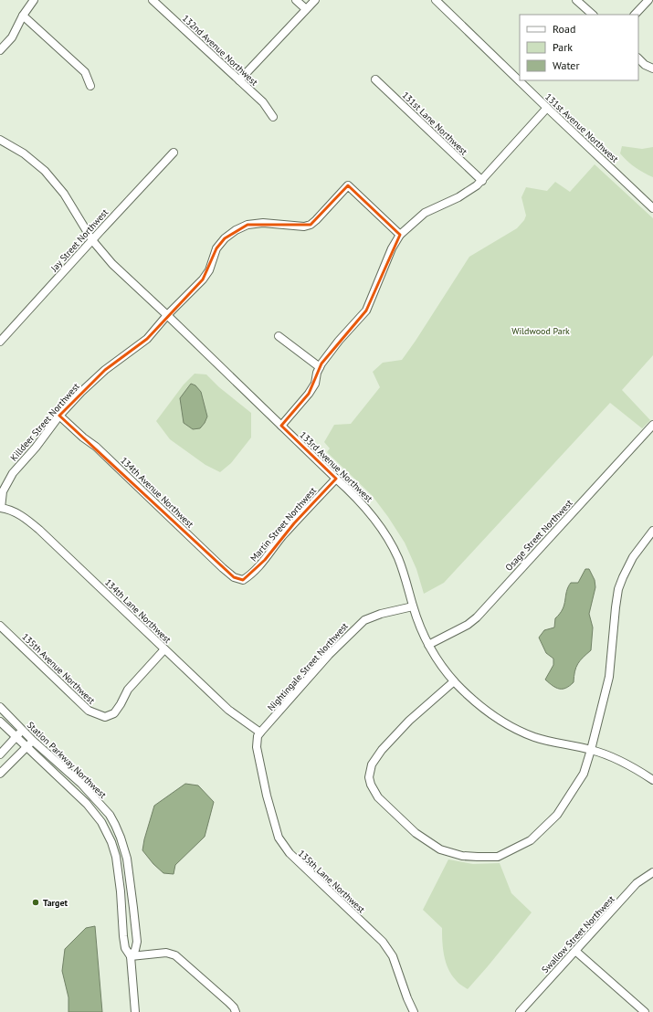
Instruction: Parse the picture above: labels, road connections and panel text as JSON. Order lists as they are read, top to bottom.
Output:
{
  "streets": {
    "street": [
      "132nd Avenue Northwest",
      "131st Lane Northwest",
      "131st Avenue Northwest",
      "Jay Street Northwest",
      "Killdeer Street Northwest",
      "133rd Avenue Northwest",
      "134th Avenue Northwest",
      "Martin Street Northwest",
      "Osage Street Northwest",
      "134th Lane Northwest",
      "Nightingale Street Northwest",
      "135th Avenue Northwest",
      "Station Parkway Northwest",
      "135th Lane Northwest",
      "Swallow Street Northwest"
    ]
  },
  "crossings": [
    ["Jay Street Northwest", "133rd Avenue Northwest"],
    ["Killdeer Street Northwest", "133rd Avenue Northwest"],
    ["Killdeer Street Northwest", "134th Avenue Northwest"],
    ["Killdeer Street Northwest", "134th Lane Northwest"],
    ["133rd Avenue Northwest", "Martin Street Northwest"],
    ["133rd Avenue Northwest", "Osage Street Northwest"],
    ["133rd Avenue Northwest", "Nightingale Street Northwest"],
    ["134th Avenue Northwest", "Martin Street Northwest"],
    ["134th Lane Northwest", "Nightingale Street Northwest"],
    ["134th Lane Northwest", "135th Avenue Northwest"],
    ["134th Lane Northwest", "135th Lane Northwest"],
    ["Nightingale Street Northwest", "135th Lane Northwest"]
  ],
  "parks": ["Wildwood Park"],
  "places": ["Target"],
  "legend": ["Road", "Park", "Water"]
}
